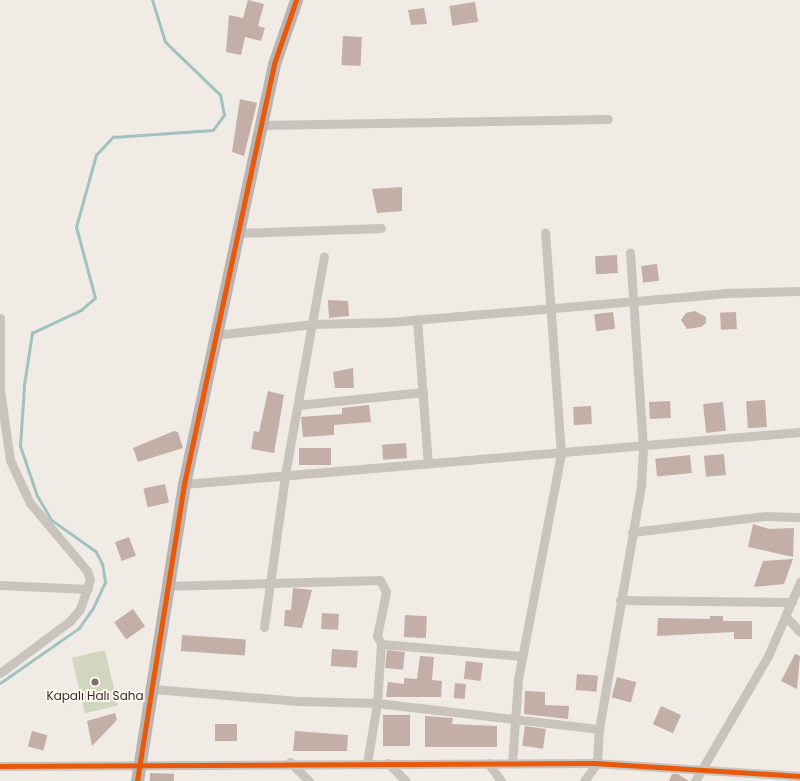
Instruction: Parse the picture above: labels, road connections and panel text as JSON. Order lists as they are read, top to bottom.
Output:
{
  "places": ["Kapalı Halı Saha"]
}
